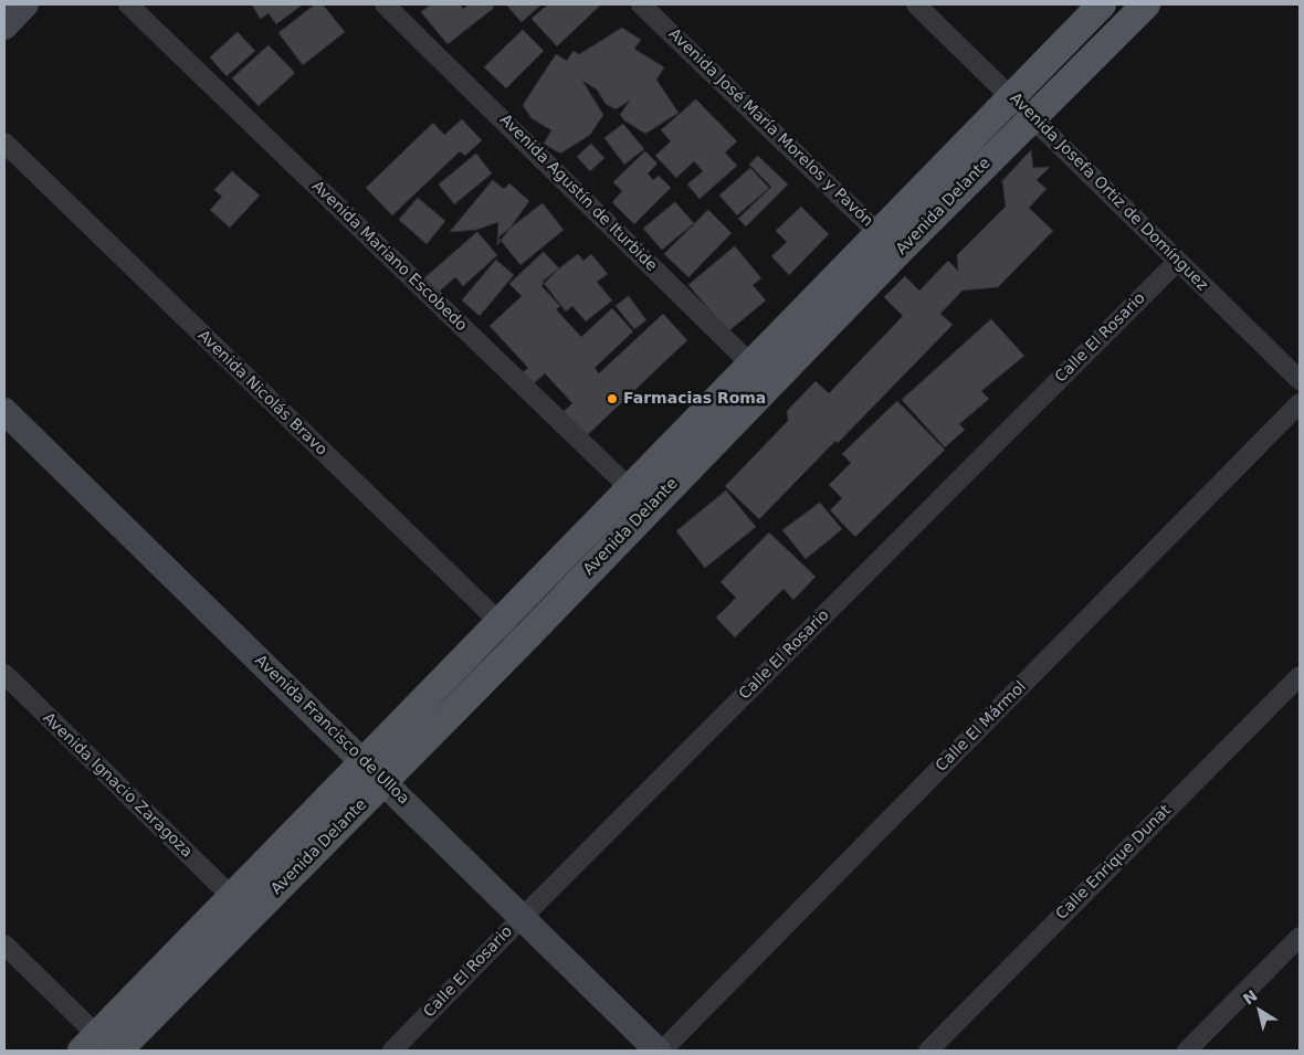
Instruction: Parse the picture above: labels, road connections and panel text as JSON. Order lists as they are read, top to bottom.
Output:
{
  "streets": {
    "main road": ["Avenida Delante"],
    "street": [
      "Avenida José María Morelos y Pavón",
      "Avenida Josefa Ortiz de Domínguez",
      "Avenida Agustín de Iturbide",
      "Avenida Mariano Escobedo",
      "Calle El Rosario",
      "Avenida Nicolás Bravo",
      "Calle El Mármol",
      "Avenida Francisco de Ulloa",
      "Avenida Ignacio Zaragoza",
      "Calle Enrique Dunat"
    ]
  },
  "crossings": [
    ["Avenida José María Morelos y Pavón", "Avenida Delante"],
    ["Avenida Josefa Ortiz de Domínguez", "Avenida Delante"],
    ["Avenida Josefa Ortiz de Domínguez", "Calle El Rosario"],
    ["Avenida Agustín de Iturbide", "Avenida Delante"],
    ["Avenida Delante", "Avenida Mariano Escobedo"],
    ["Avenida Delante", "Avenida Nicolás Bravo"],
    ["Avenida Delante", "Avenida Francisco de Ulloa"],
    ["Avenida Delante", "Avenida Ignacio Zaragoza"],
    ["Calle El Rosario", "Avenida Francisco de Ulloa"]
  ],
  "places": ["Farmacias Roma"],
  "north": "top left"
}
